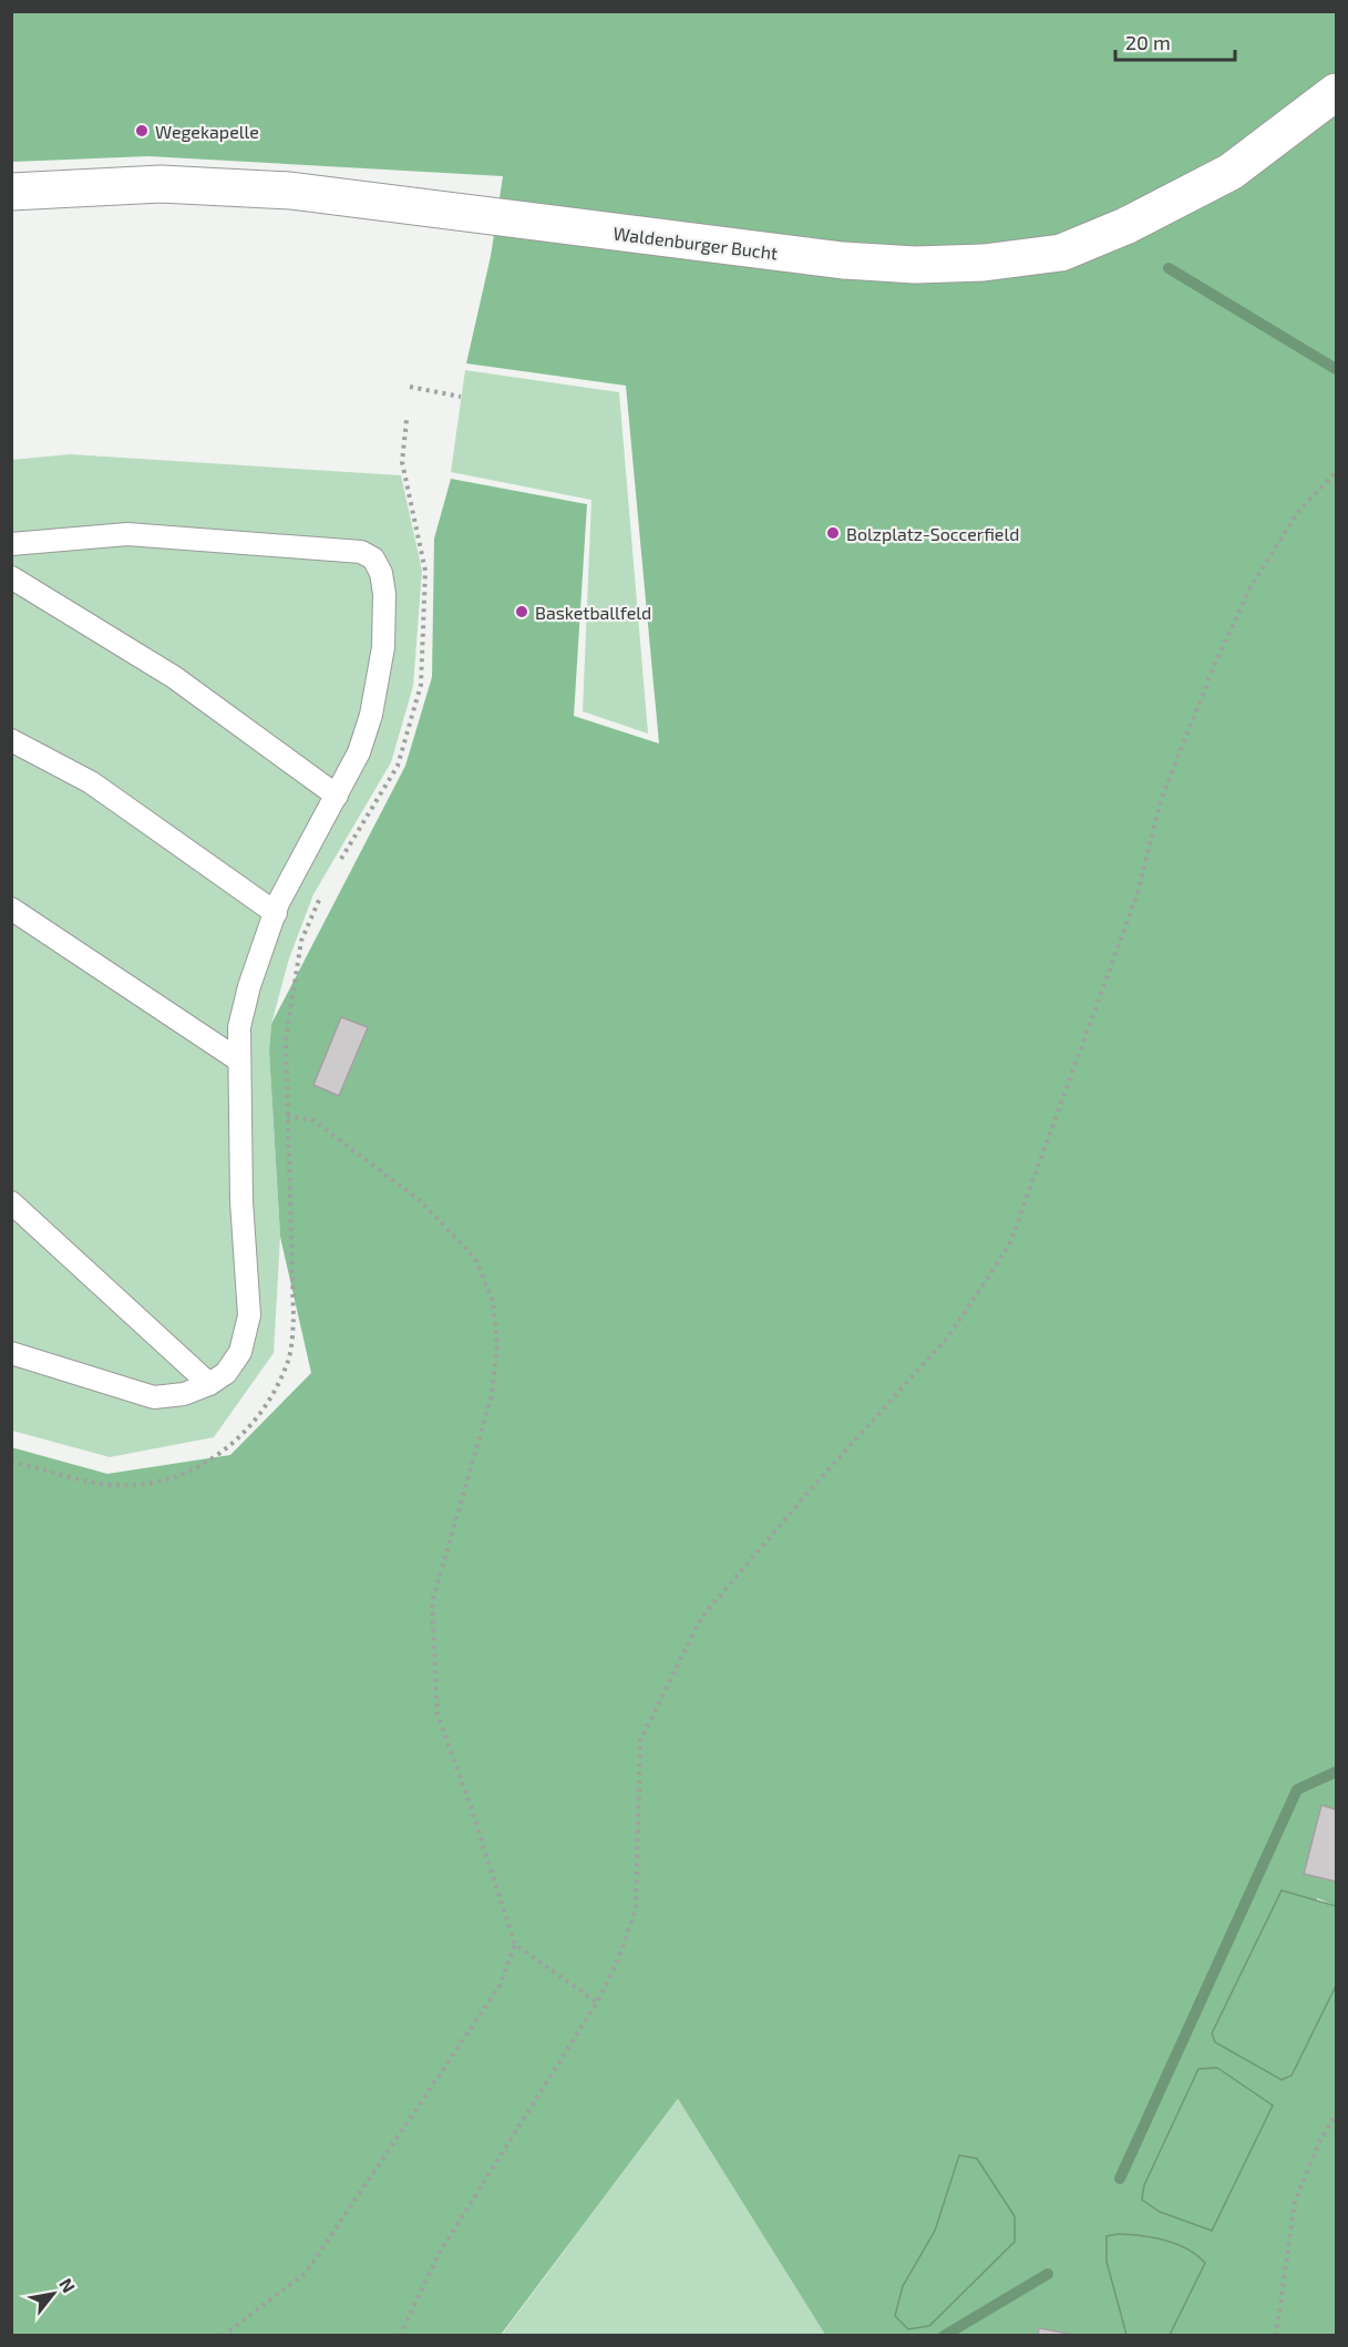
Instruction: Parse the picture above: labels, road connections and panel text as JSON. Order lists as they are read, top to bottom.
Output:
{
  "streets": {
    "street": ["Waldenburger Bucht"]
  },
  "places": ["Wegekapelle", "Bolzplatz-Soccerfield", "Basketballfeld"],
  "scale_bar": "20 m",
  "north": "top right"
}
